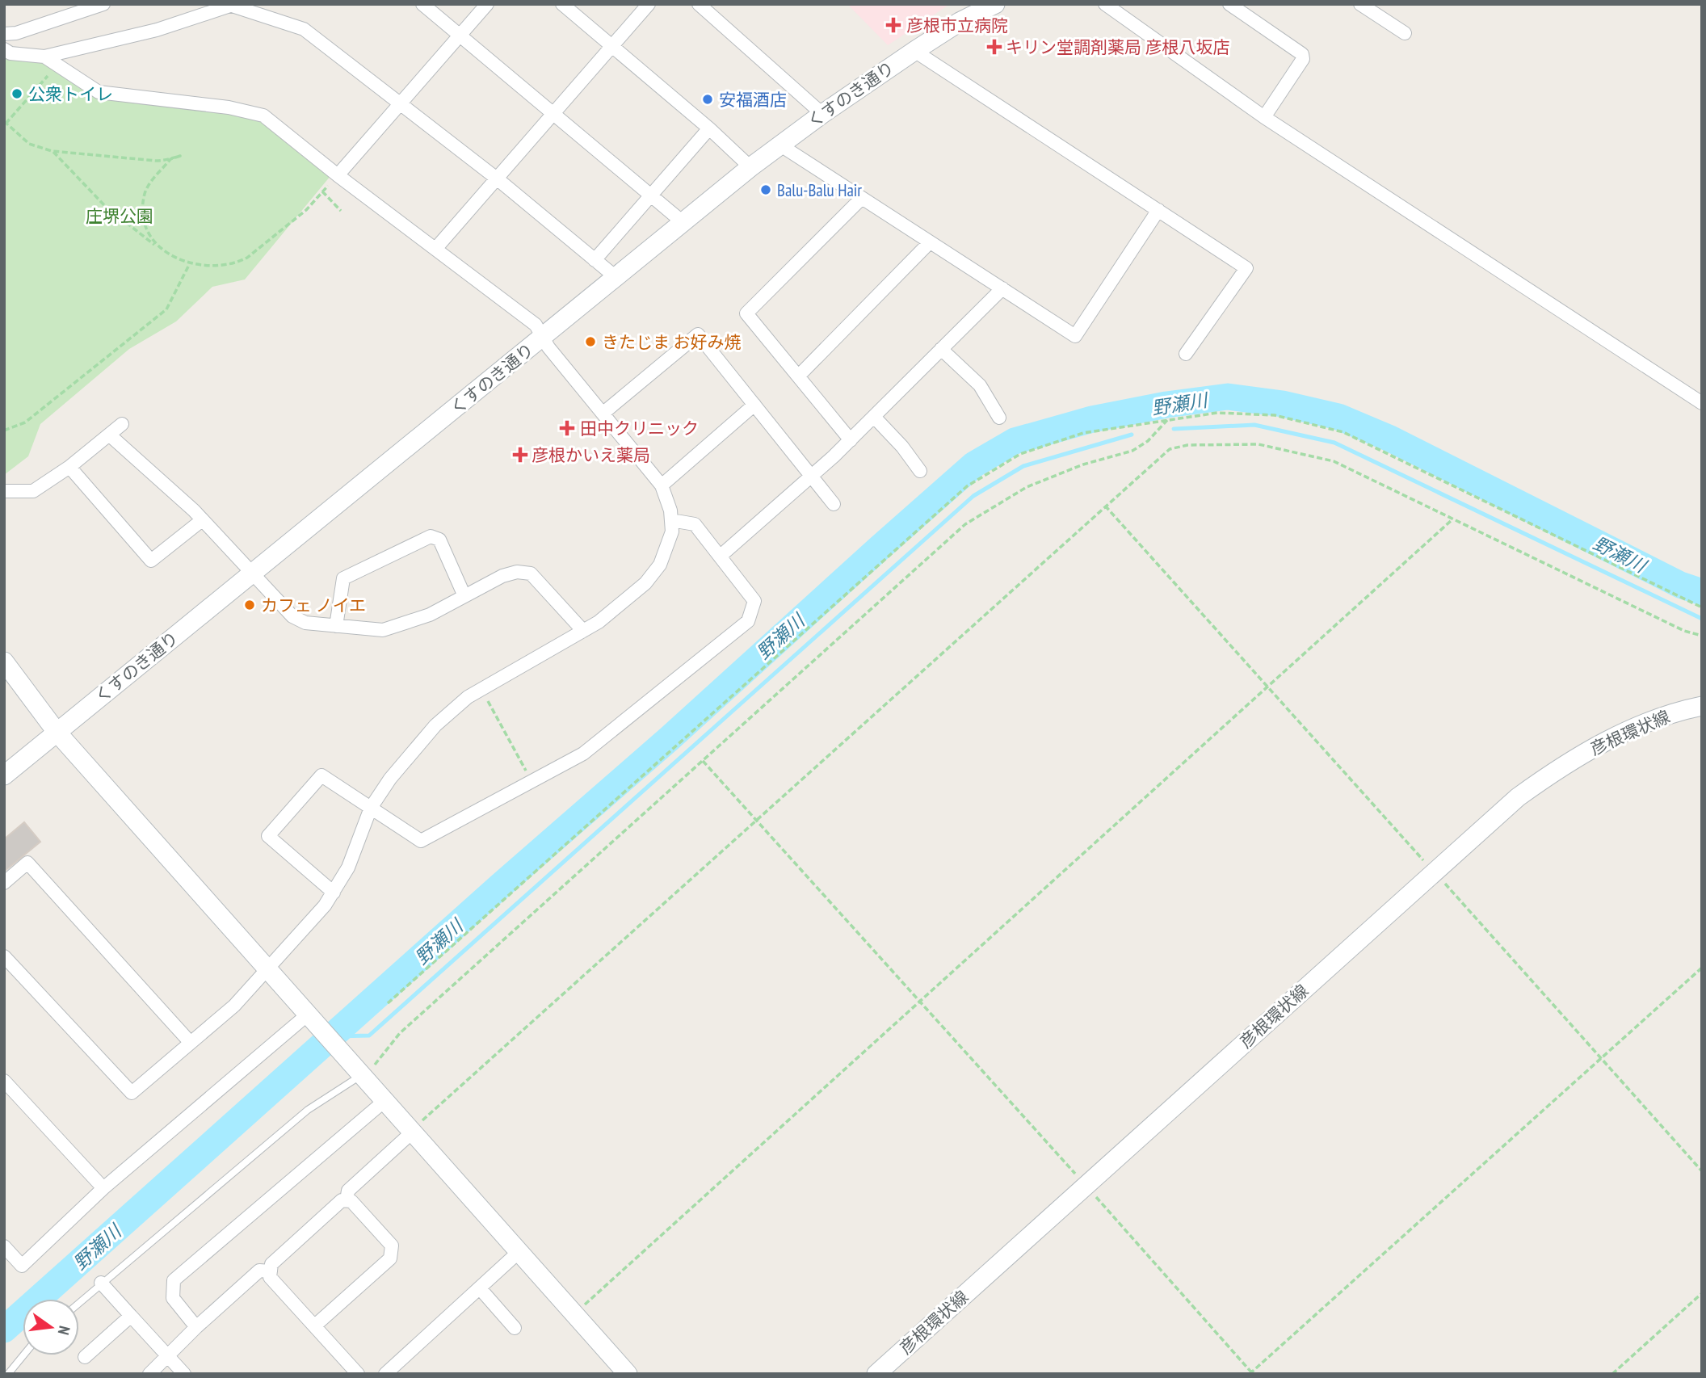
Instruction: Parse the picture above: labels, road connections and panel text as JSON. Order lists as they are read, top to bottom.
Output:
{
  "streets": {
    "street": ["くすのき通り", "彦根環状線"]
  },
  "water": ["野瀬川"],
  "parks": ["庄堺公園"],
  "places": {
    "health": [
      "彦根市立病院",
      "キリン堂調剤薬局 彦根八坂店",
      "田中クリニック",
      "彦根かいえ薬局"
    ],
    "other": [
      "公衆トイレ",
      "安福酒店",
      "Balu-Balu Hair",
      "きたじま お好み焼",
      "カフェ ノイエ"
    ]
  },
  "north": "right"
}
